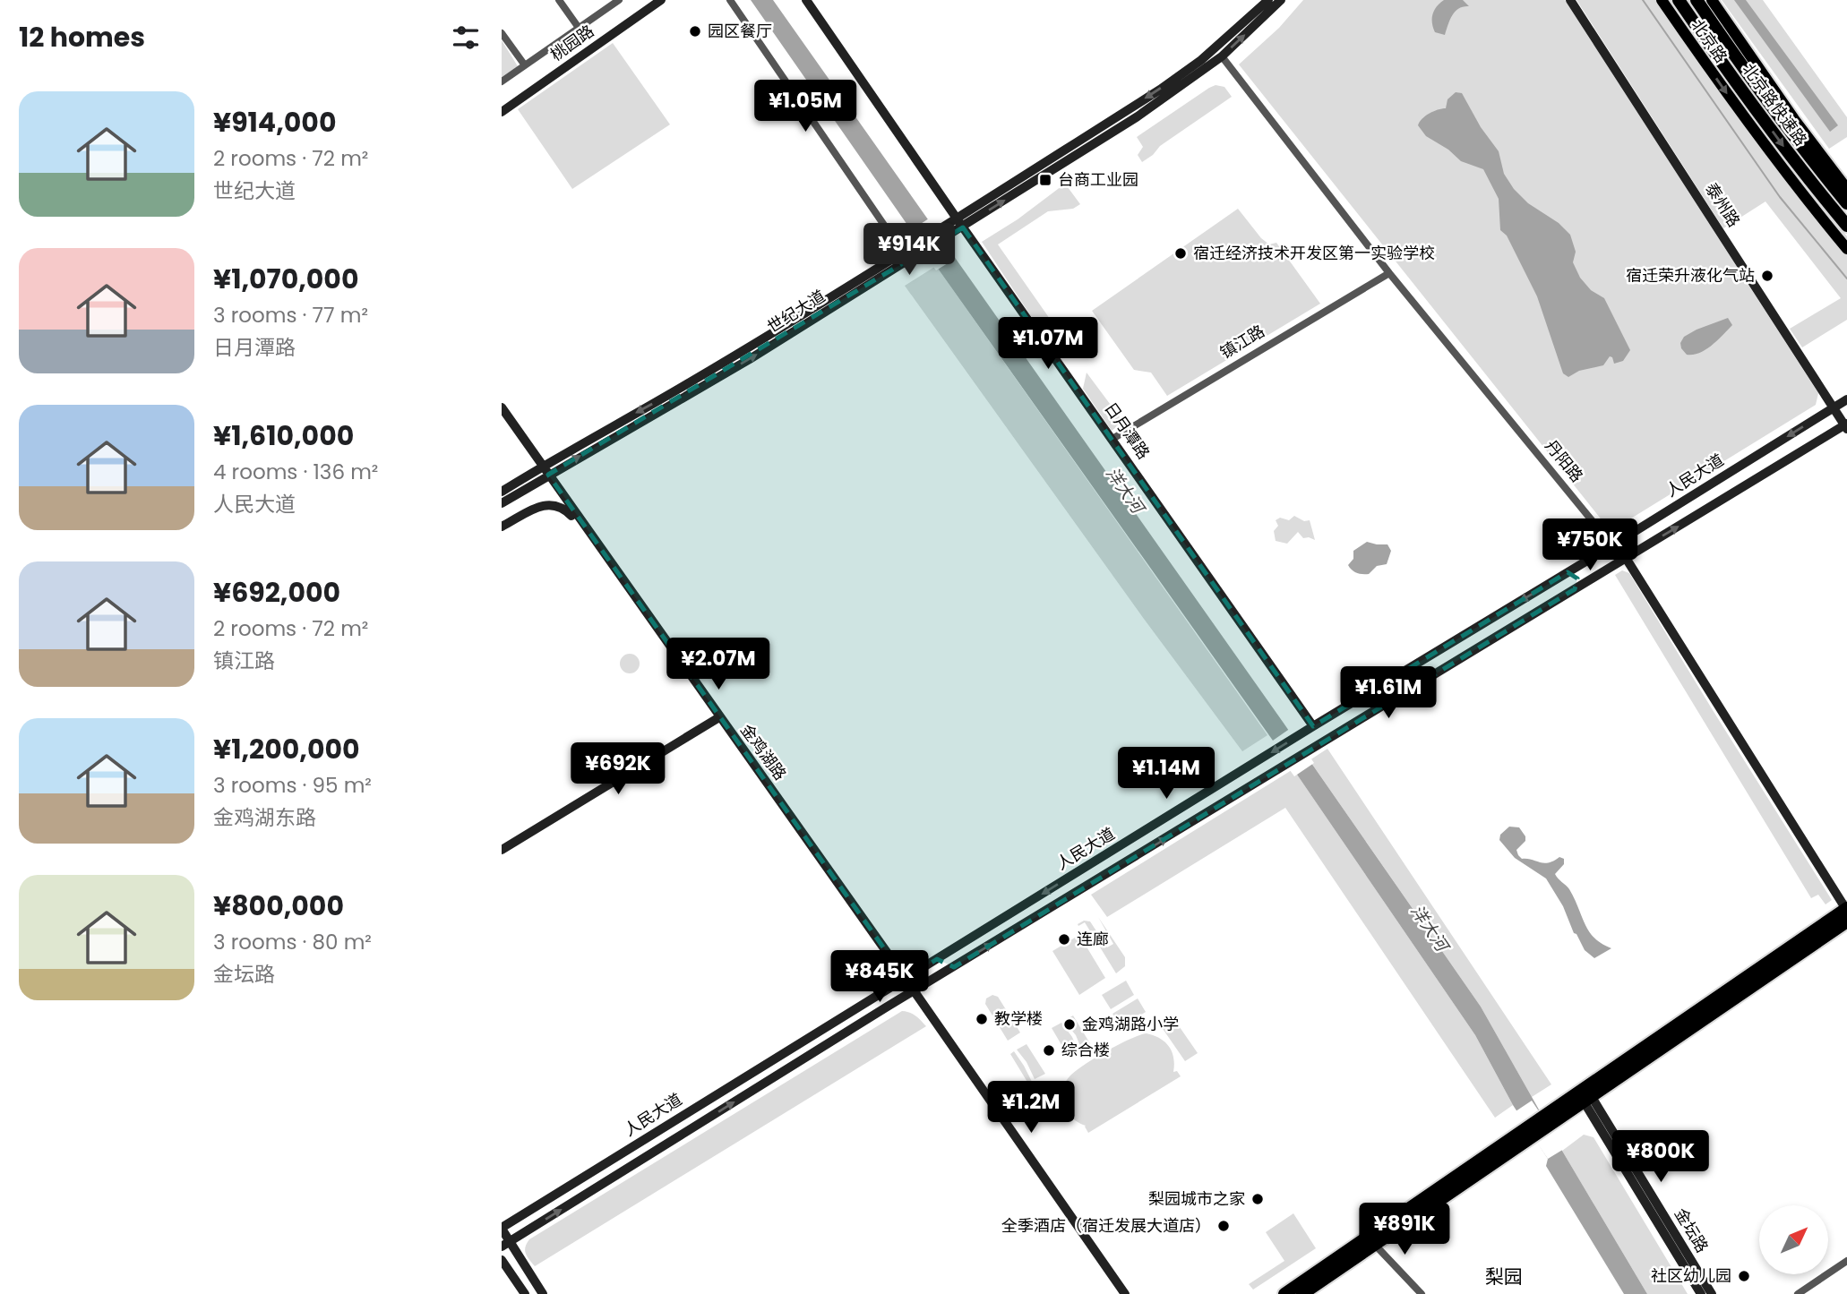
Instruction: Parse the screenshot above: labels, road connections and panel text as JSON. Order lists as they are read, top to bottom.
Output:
{
  "streets": {
    "highway": ["北京路快速路"],
    "main road": ["北京路"],
    "street": [
      "桃园路",
      "泰州路",
      "世纪大道",
      "镇江路",
      "日月潭路",
      "丹阳路",
      "人民大道",
      "金鸡湖路",
      "金坛路"
    ]
  },
  "crossings": [
    ["泰州路", "人民大道"],
    ["世纪大道", "日月潭路"],
    ["世纪大道", "丹阳路"],
    ["世纪大道", "金鸡湖路"],
    ["镇江路", "日月潭路"],
    ["镇江路", "丹阳路"],
    ["日月潭路", "人民大道"],
    ["丹阳路", "人民大道"],
    ["人民大道", "金鸡湖路"]
  ],
  "districts": ["梨园"],
  "water": ["洋大河"],
  "places": {
    "other": [
      "园区餐厅",
      "宿迁经济技术开发区第一实验学校",
      "宿迁荣升液化气站",
      "连廊",
      "教学楼",
      "金鸡湖路小学",
      "综合楼",
      "梨园城市之家",
      "全季酒店（宿迁发展大道店）",
      "社区幼儿园"
    ],
    "transit": ["台商工业园"]
  },
  "north": "top right",
  "page": {
    "heading": "12 homes",
    "list": [
      {
        "name": "¥914,000",
        "note": "2 rooms · 72 m² · 世纪大道"
      },
      {
        "name": "¥1,070,000",
        "note": "3 rooms · 77 m² · 日月潭路"
      },
      {
        "name": "¥1,610,000",
        "note": "4 rooms · 136 m² · 人民大道"
      },
      {
        "name": "¥692,000",
        "note": "2 rooms · 72 m² · 镇江路"
      },
      {
        "name": "¥1,200,000",
        "note": "3 rooms · 95 m² · 金鸡湖东路"
      },
      {
        "name": "¥800,000",
        "note": "3 rooms · 80 m² · 金坛路"
      }
    ],
    "price": [
      "¥1.05M",
      "¥914K",
      "¥1.07M",
      "¥750K",
      "¥2.07M",
      "¥1.61M",
      "¥692K",
      "¥1.14M",
      "¥845K",
      "¥1.2M",
      "¥800K",
      "¥891K"
    ]
  }
}
